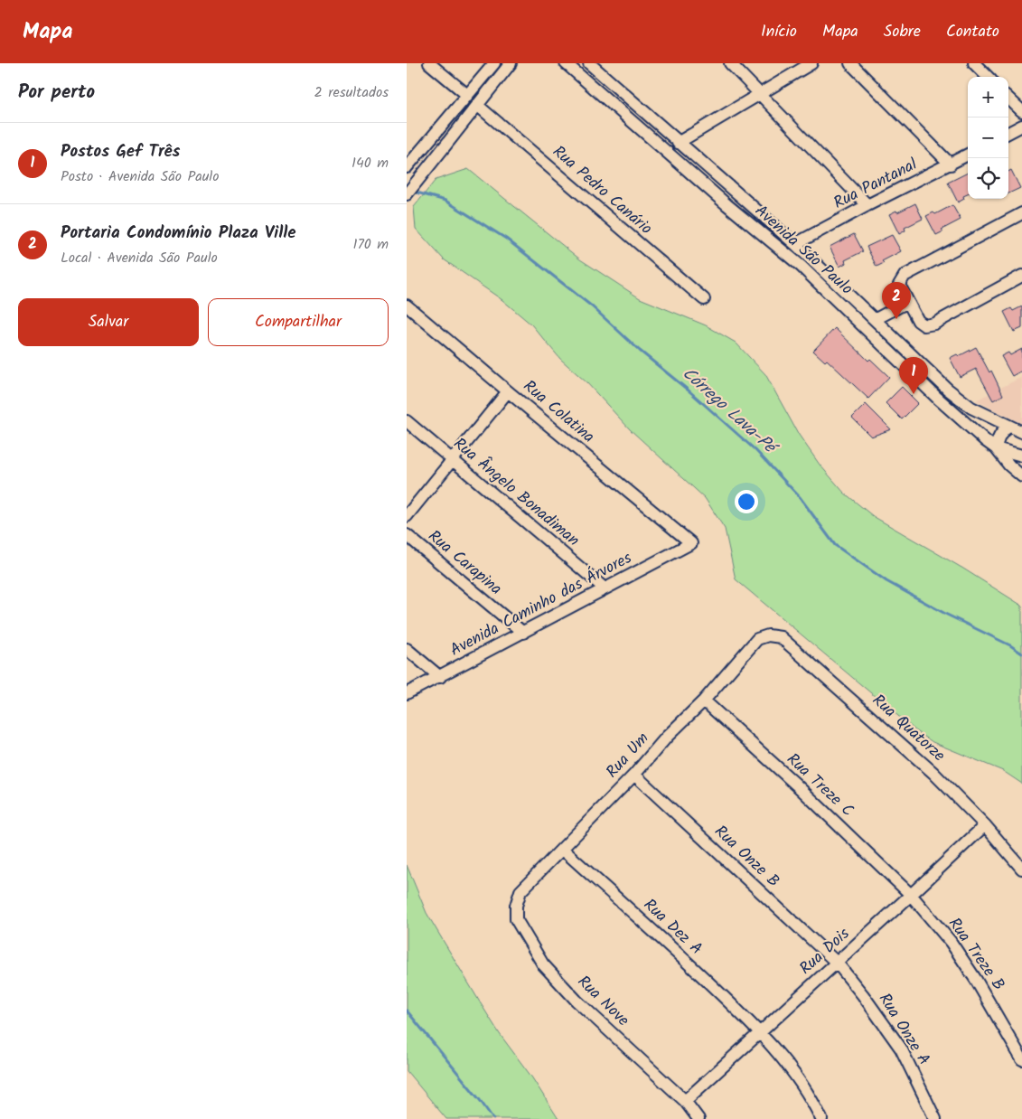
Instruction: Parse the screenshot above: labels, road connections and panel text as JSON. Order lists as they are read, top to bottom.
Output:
{
  "streets": {
    "street": [
      "Rua Pantanal",
      "Rua Pedro Canário",
      "Avenida São Paulo",
      "Rua Colatina",
      "Rua Ângelo Bonadiman",
      "Rua Carapina",
      "Avenida Caminho das Árvores",
      "Rua Quatorze",
      "Rua Um",
      "Rua Treze C",
      "Rua Onze B",
      "Rua Dez A",
      "Rua Dois",
      "Rua Treze B",
      "Rua Nove",
      "Rua Onze A"
    ]
  },
  "crossings": [
    ["Rua Pantanal", "Avenida São Paulo"],
    ["Rua Colatina", "Avenida Caminho das Árvores"],
    ["Rua Ângelo Bonadiman", "Avenida Caminho das Árvores"],
    ["Rua Carapina", "Avenida Caminho das Árvores"],
    ["Rua Quatorze", "Rua Um"],
    ["Rua Quatorze", "Rua Dois"],
    ["Rua Um", "Rua Treze C"],
    ["Rua Um", "Rua Onze B"],
    ["Rua Um", "Rua Dez A"],
    ["Rua Um", "Rua Nove"],
    ["Rua Treze C", "Rua Dois"],
    ["Rua Treze C", "Rua Treze B"],
    ["Rua Onze B", "Rua Dois"],
    ["Rua Onze B", "Rua Onze A"],
    ["Rua Dez A", "Rua Dois"],
    ["Rua Dois", "Rua Treze B"],
    ["Rua Dois", "Rua Nove"],
    ["Rua Dois", "Rua Onze A"]
  ],
  "water": ["Córrego Lava-Pé"],
  "page": {
    "header": "Mapa",
    "nav": [
      "Início",
      "Mapa",
      "Sobre",
      "Contato"
    ],
    "heading": ["Por perto", "2 resultados"],
    "map_buttons": ["+", "−"],
    "list": [
      {
        "mark": "1",
        "name": "Postos Gef Três",
        "note": "Posto · Avenida São Paulo",
        "value": "140 m"
      },
      {
        "mark": "2",
        "name": "Portaria Condomínio Plaza Ville",
        "note": "Local · Avenida São Paulo",
        "value": "170 m"
      }
    ],
    "pins": ["2", "1"],
    "buttons": ["Salvar", "Compartilhar"]
  }
}
